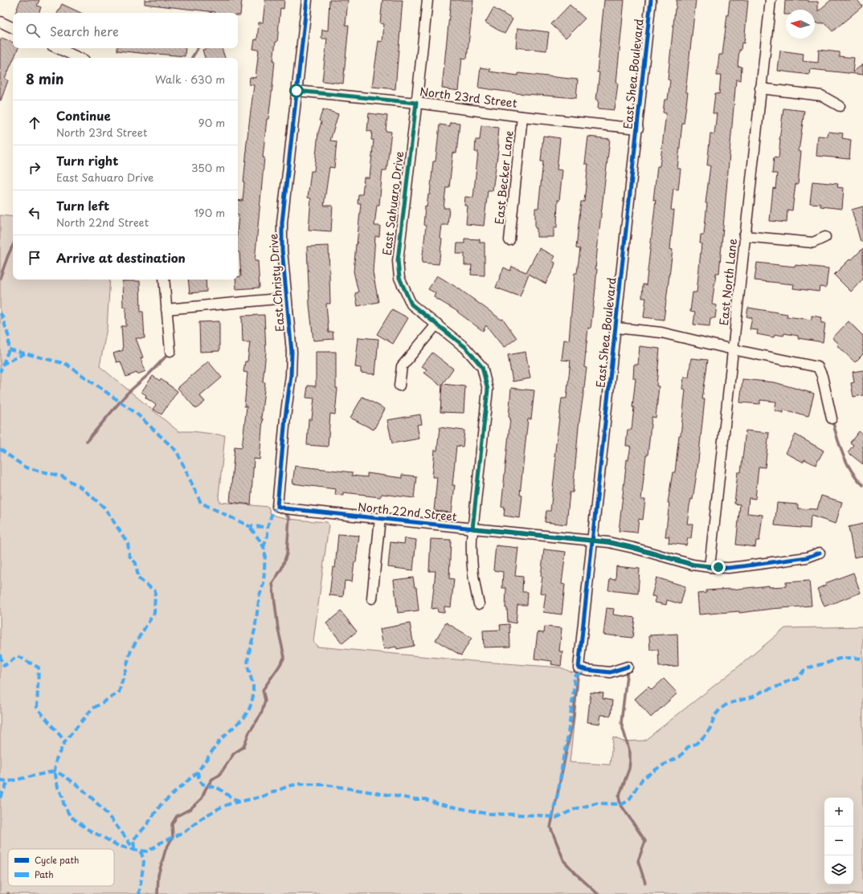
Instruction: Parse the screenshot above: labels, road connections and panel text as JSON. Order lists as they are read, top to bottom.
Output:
{
  "streets": {
    "street": [
      "East Shea Boulevard",
      "North 23rd Street",
      "East Becker Lane",
      "East Sahuaro Drive",
      "East North Lane",
      "East Christy Drive",
      "North 22nd Street"
    ]
  },
  "crossings": [
    ["East Shea Boulevard", "North 23rd Street"],
    ["East Shea Boulevard", "North 22nd Street"],
    ["North 23rd Street", "East Becker Lane"],
    ["North 23rd Street", "East Sahuaro Drive"],
    ["North 23rd Street", "East Christy Drive"],
    ["East Sahuaro Drive", "North 22nd Street"],
    ["East North Lane", "North 22nd Street"],
    ["East Christy Drive", "North 22nd Street"]
  ],
  "legend": ["Cycle path", "Path"],
  "north": "left",
  "page": {
    "search": "Search here",
    "heading": ["8 min", "Walk · 630 m"],
    "list": [
      ["Continue", "North 23rd Street", "90 m"],
      ["Turn right", "East Sahuaro Drive", "350 m"],
      ["Turn left", "North 22nd Street", "190 m"],
      "Arrive at destination"
    ],
    "map_buttons": ["+", "−"]
  }
}
